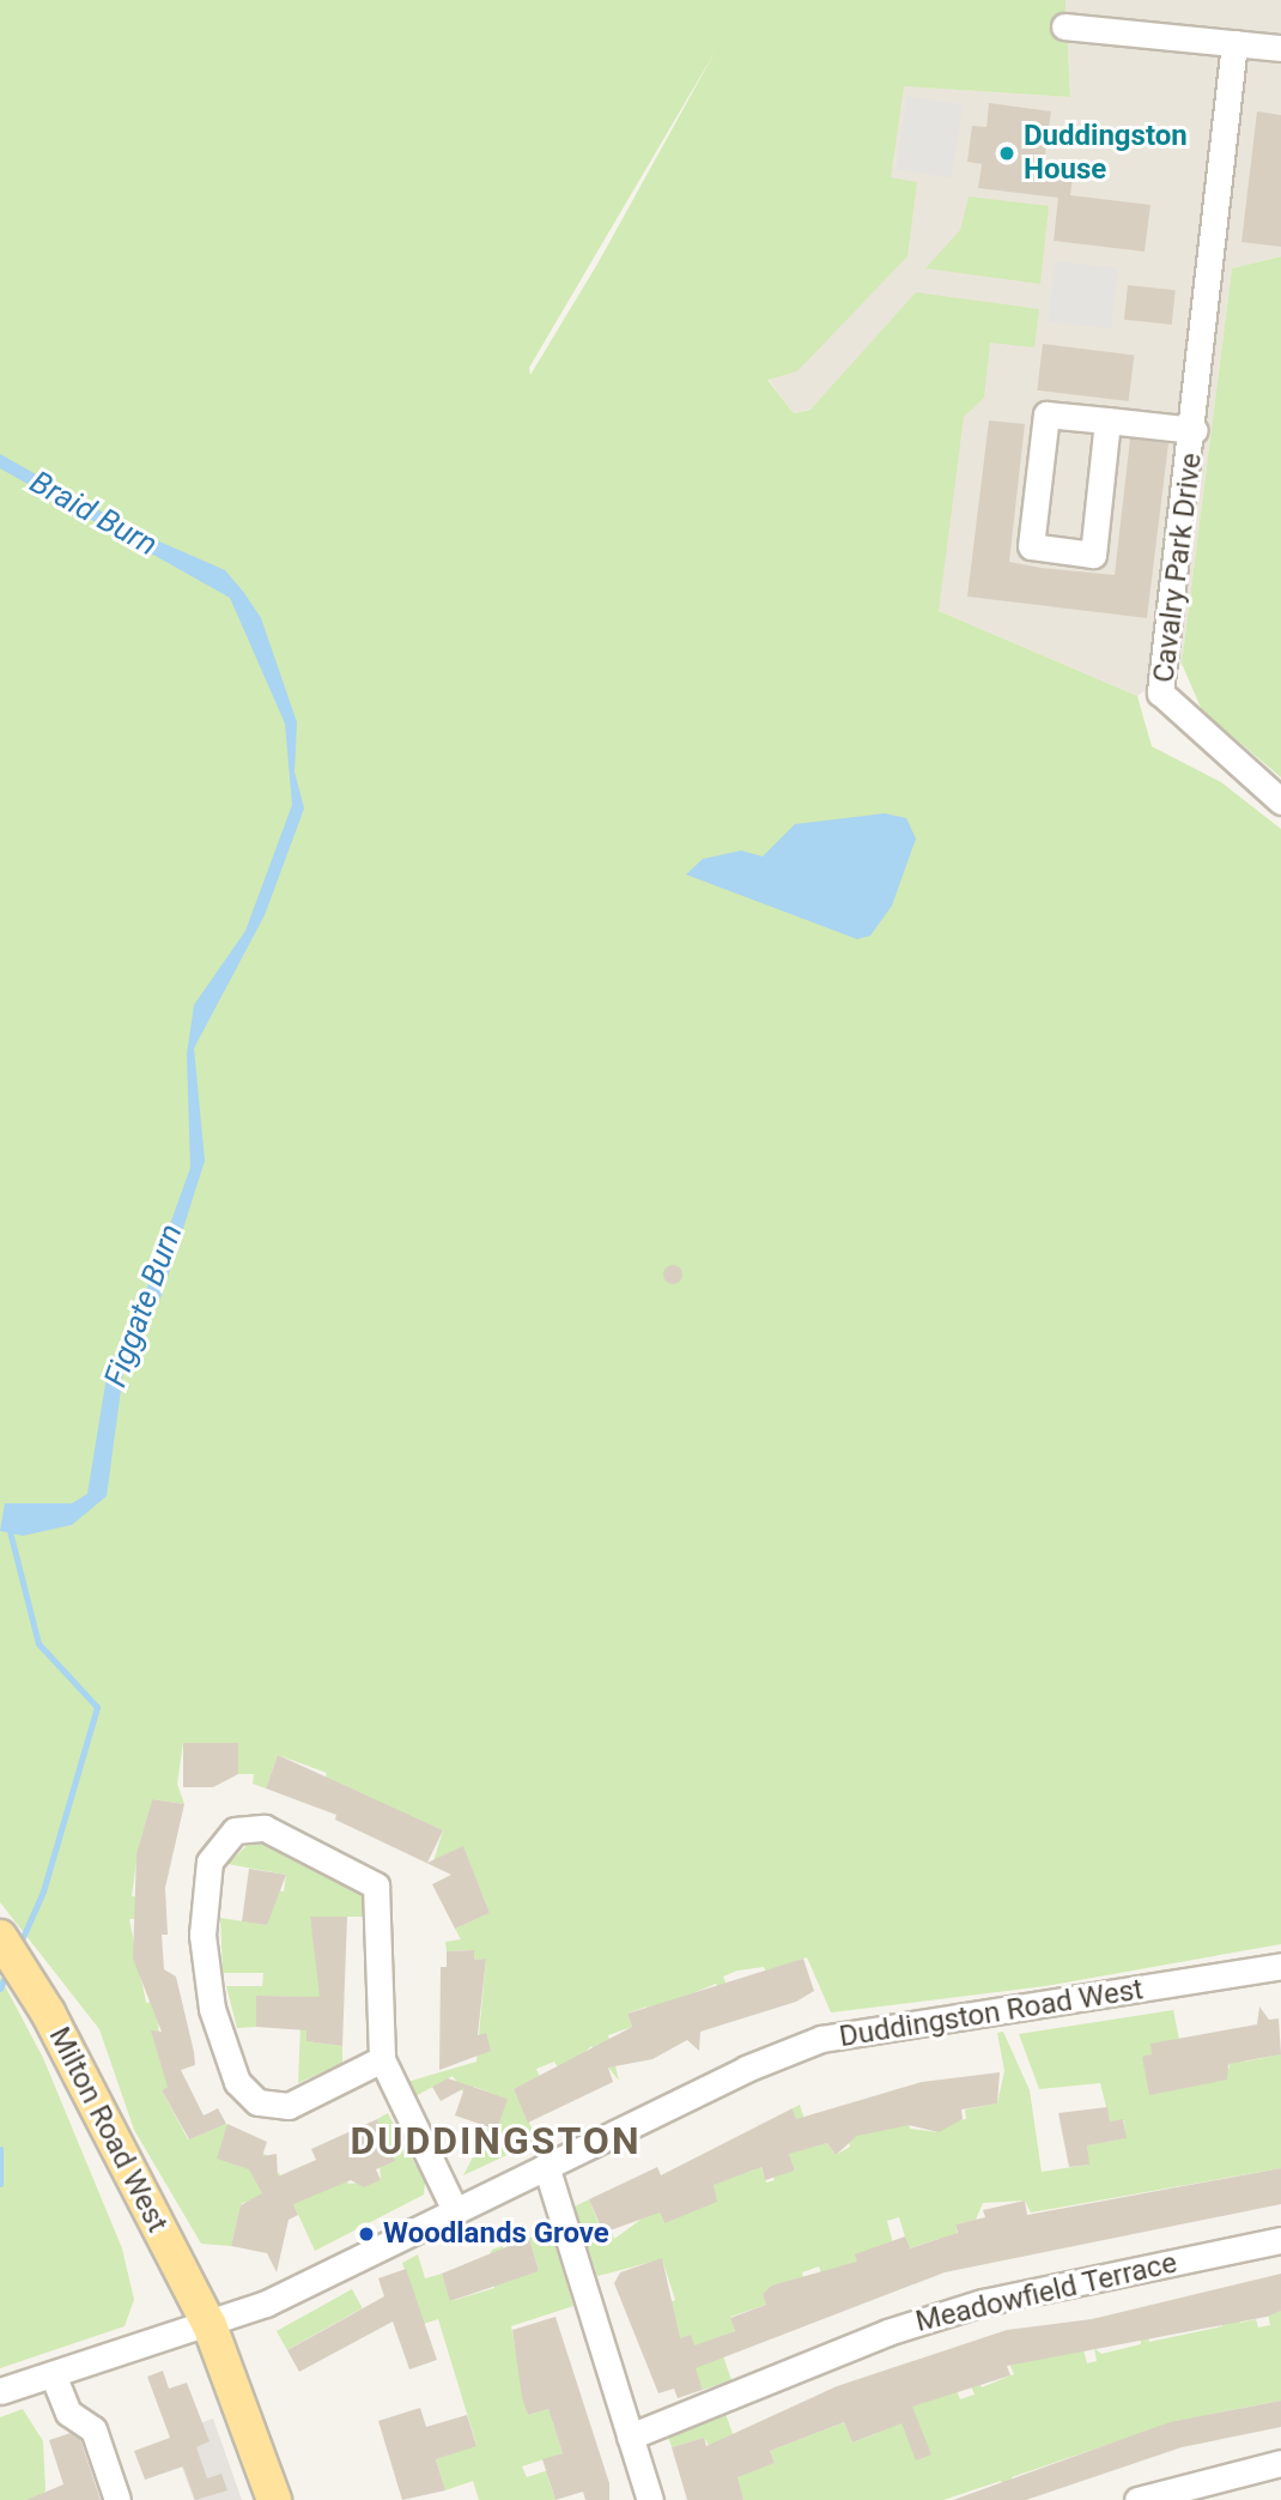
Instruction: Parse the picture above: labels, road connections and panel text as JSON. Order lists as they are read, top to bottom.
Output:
{
  "streets": {
    "main road": ["Milton Road West"],
    "street": ["Cavalry Park Drive", "Duddingston Road West", "Meadowfield Terrace"]
  },
  "crossings": [
    ["Duddingston Road West", "Milton Road West"]
  ],
  "districts": ["DUDDINGSTON"],
  "water": ["Braid Burn", "Figgate Burn"],
  "places": ["Duddingston House", "Woodlands Grove"]
}
